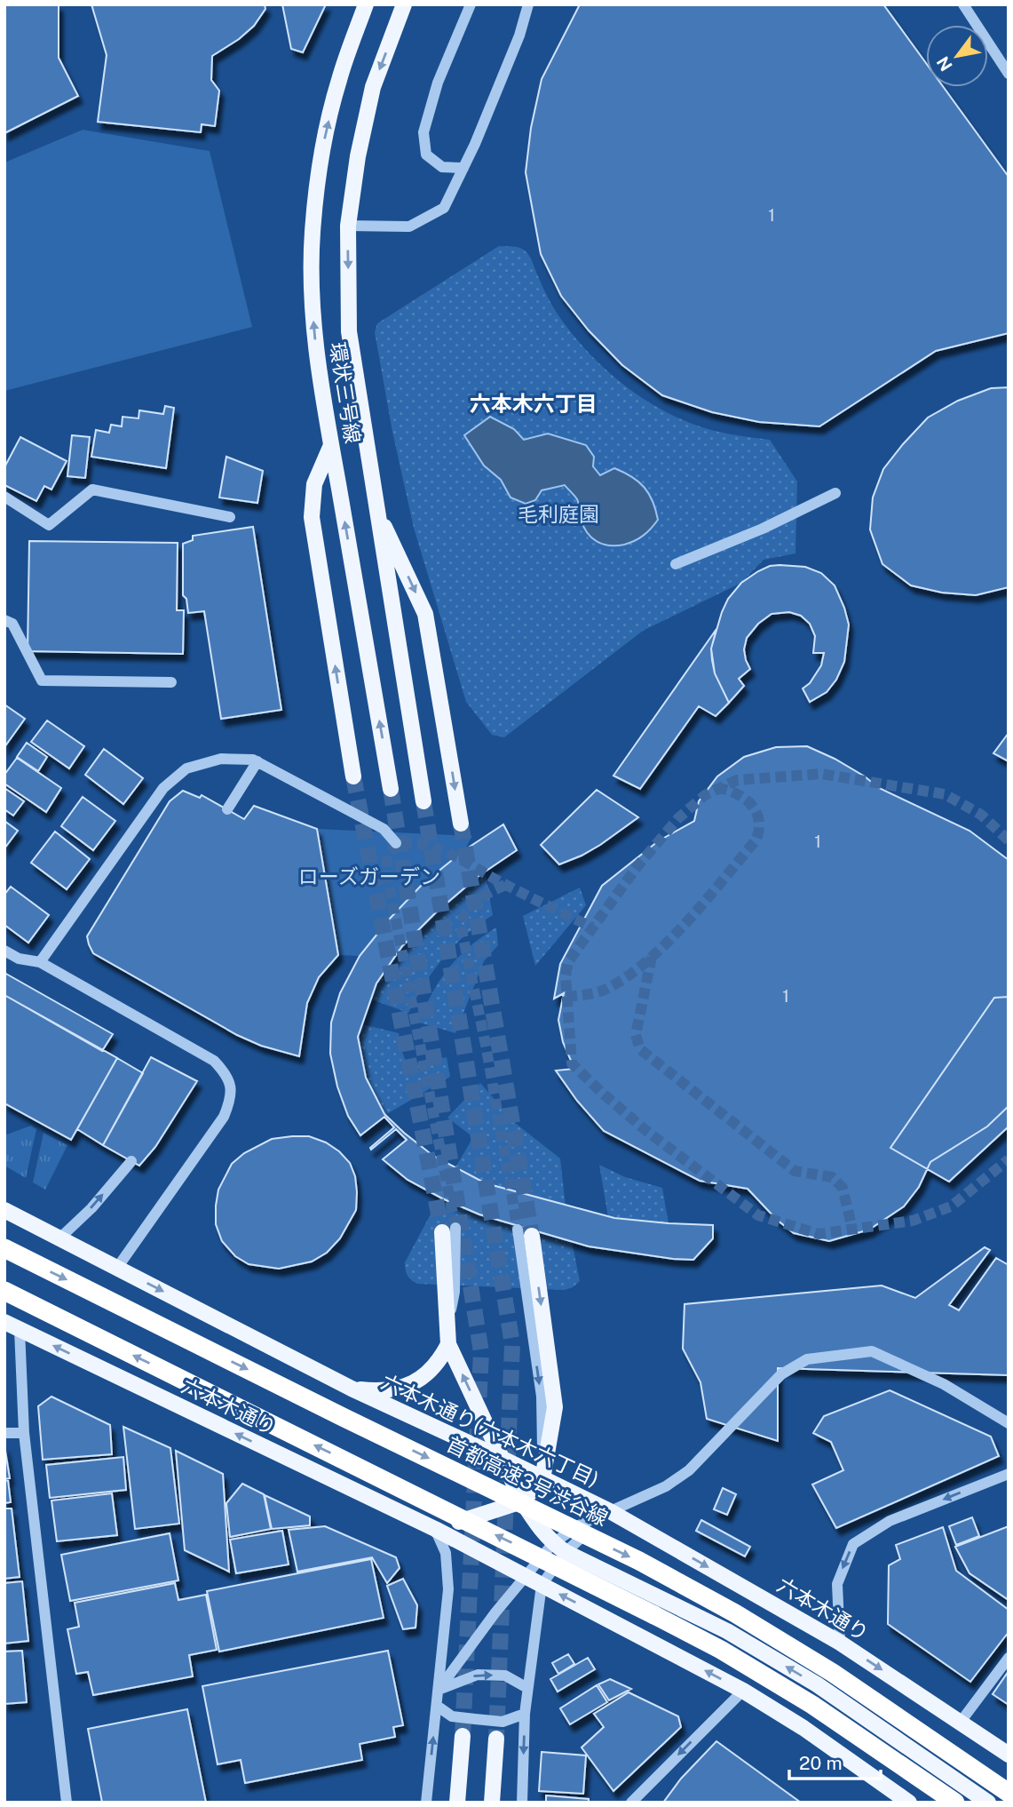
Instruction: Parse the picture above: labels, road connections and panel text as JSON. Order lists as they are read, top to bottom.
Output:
{
  "streets": {
    "highway": ["首都高速3号渋谷線"],
    "main road": ["環状三号線", "六本木通り", "六本木通り(六本木六丁目)"]
  },
  "crossings": [
    ["六本木通り", "六本木通り(六本木六丁目)"]
  ],
  "districts": ["六本木六丁目"],
  "parks": ["毛利庭園", "ローズガーデン"],
  "house_numbers": ["1", "1", "1"],
  "scale_bar": "20 m",
  "north": "bottom left"
}
